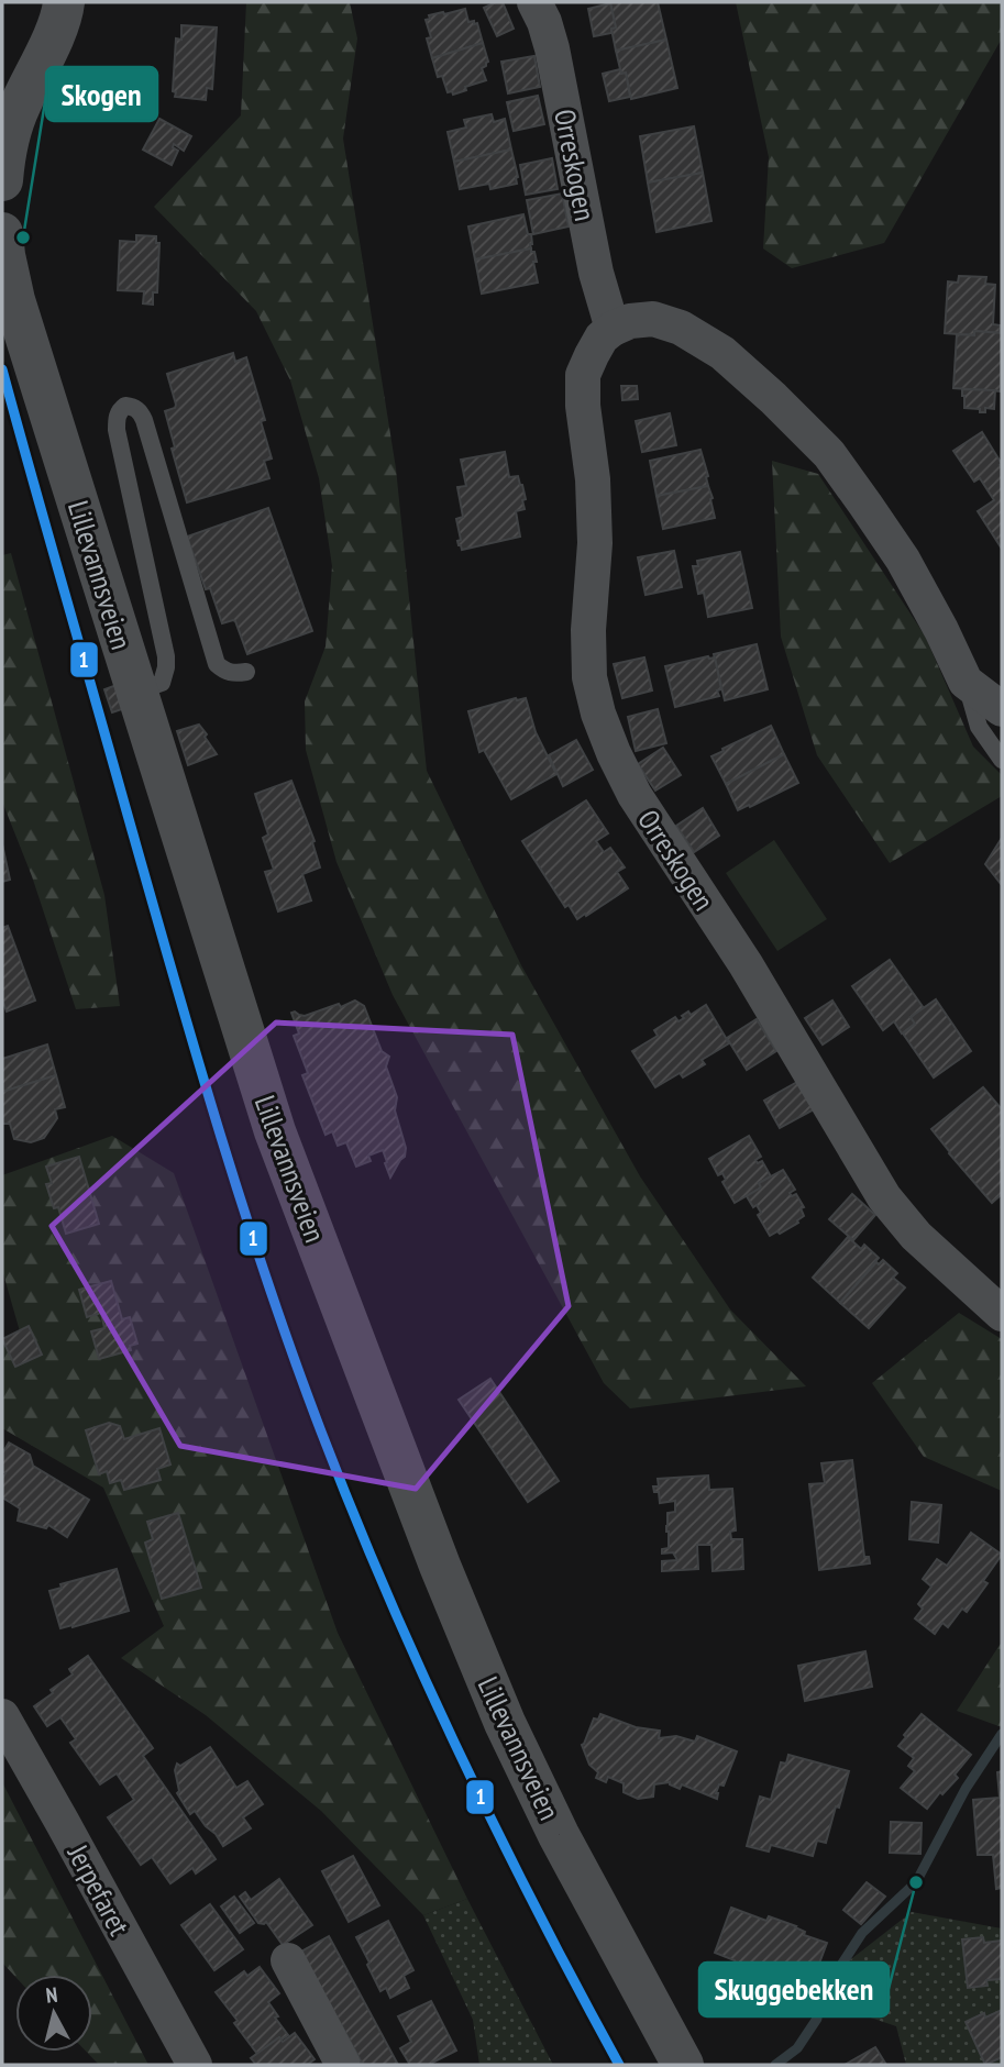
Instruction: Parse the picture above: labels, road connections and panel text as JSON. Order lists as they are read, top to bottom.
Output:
{
  "streets": {
    "street": ["Orreskogen", "Lillevannsveien", "Jerpefaret"]
  },
  "places": ["Skogen", "Skuggebekken"],
  "lines": ["transit line 1"],
  "north": "top"
}
